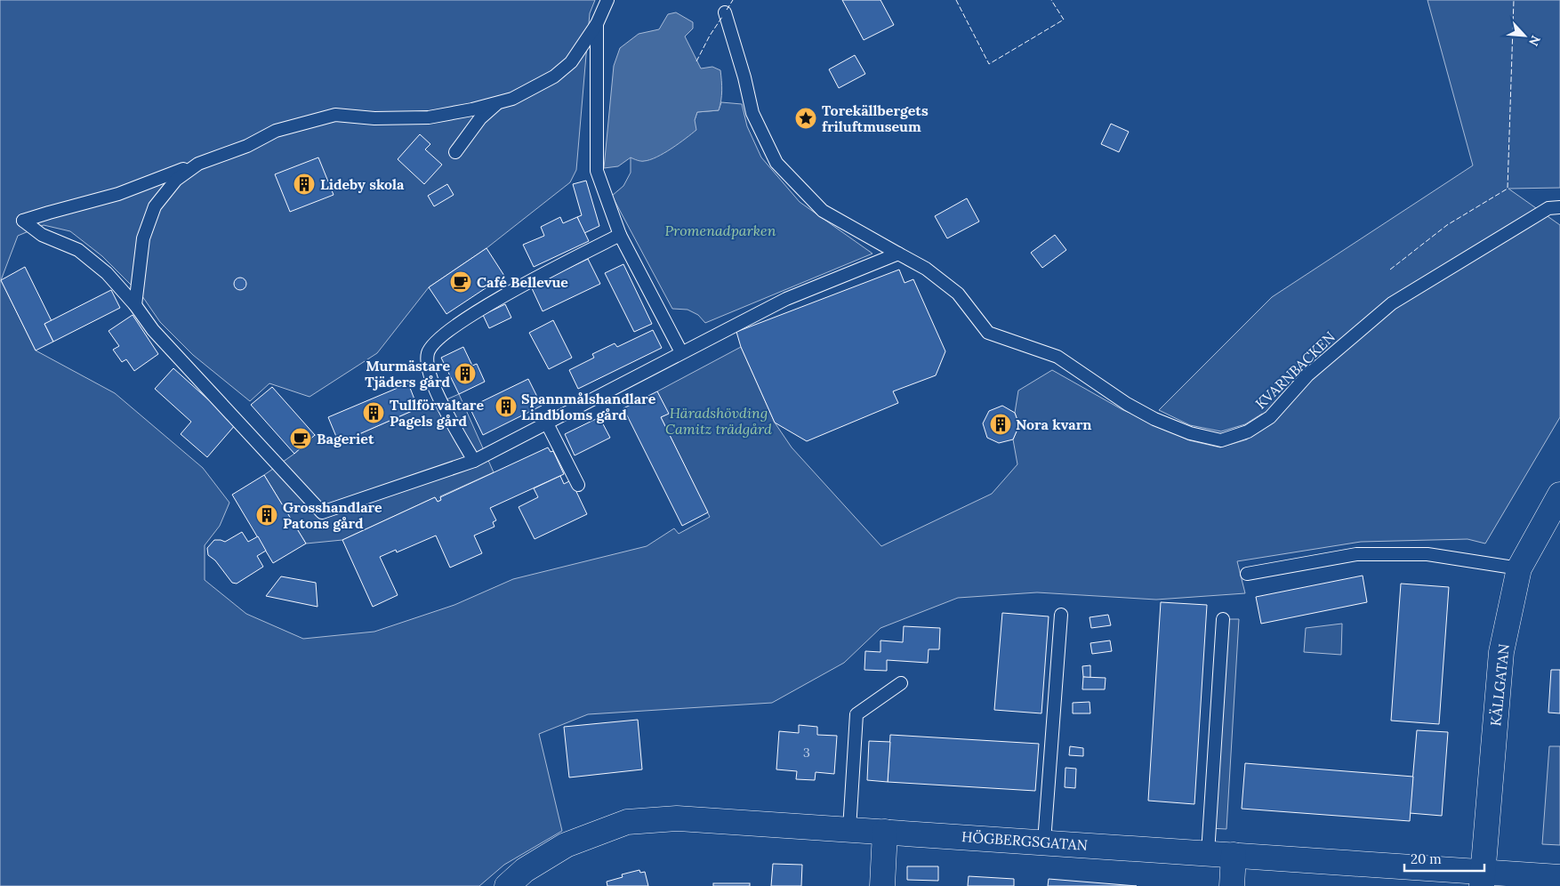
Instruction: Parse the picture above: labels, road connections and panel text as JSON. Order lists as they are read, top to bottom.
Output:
{
  "streets": {
    "street": ["KÄLLGATAN", "HÖGBERGSGATAN"],
    "lane": ["KVARNBACKEN"]
  },
  "crossings": [
    ["KÄLLGATAN", "HÖGBERGSGATAN"]
  ],
  "parks": ["Promenadparken", "Häradshövding Camitz trädgård"],
  "places": {
    "place": ["Torekällbergets friluftmuseum"],
    "building": [
      "Lideby skola",
      "Murmästare Tjäders gård",
      "Spannmålshandlare Lindbloms gård",
      "Tullförvaltare Pagels gård",
      "Nora kvarn",
      "Grosshandlare Patons gård"
    ],
    "cafe": ["Café Bellevue", "Bageriet"]
  },
  "house_numbers": ["3"],
  "scale_bar": "20 m",
  "north": "bottom right"
}
